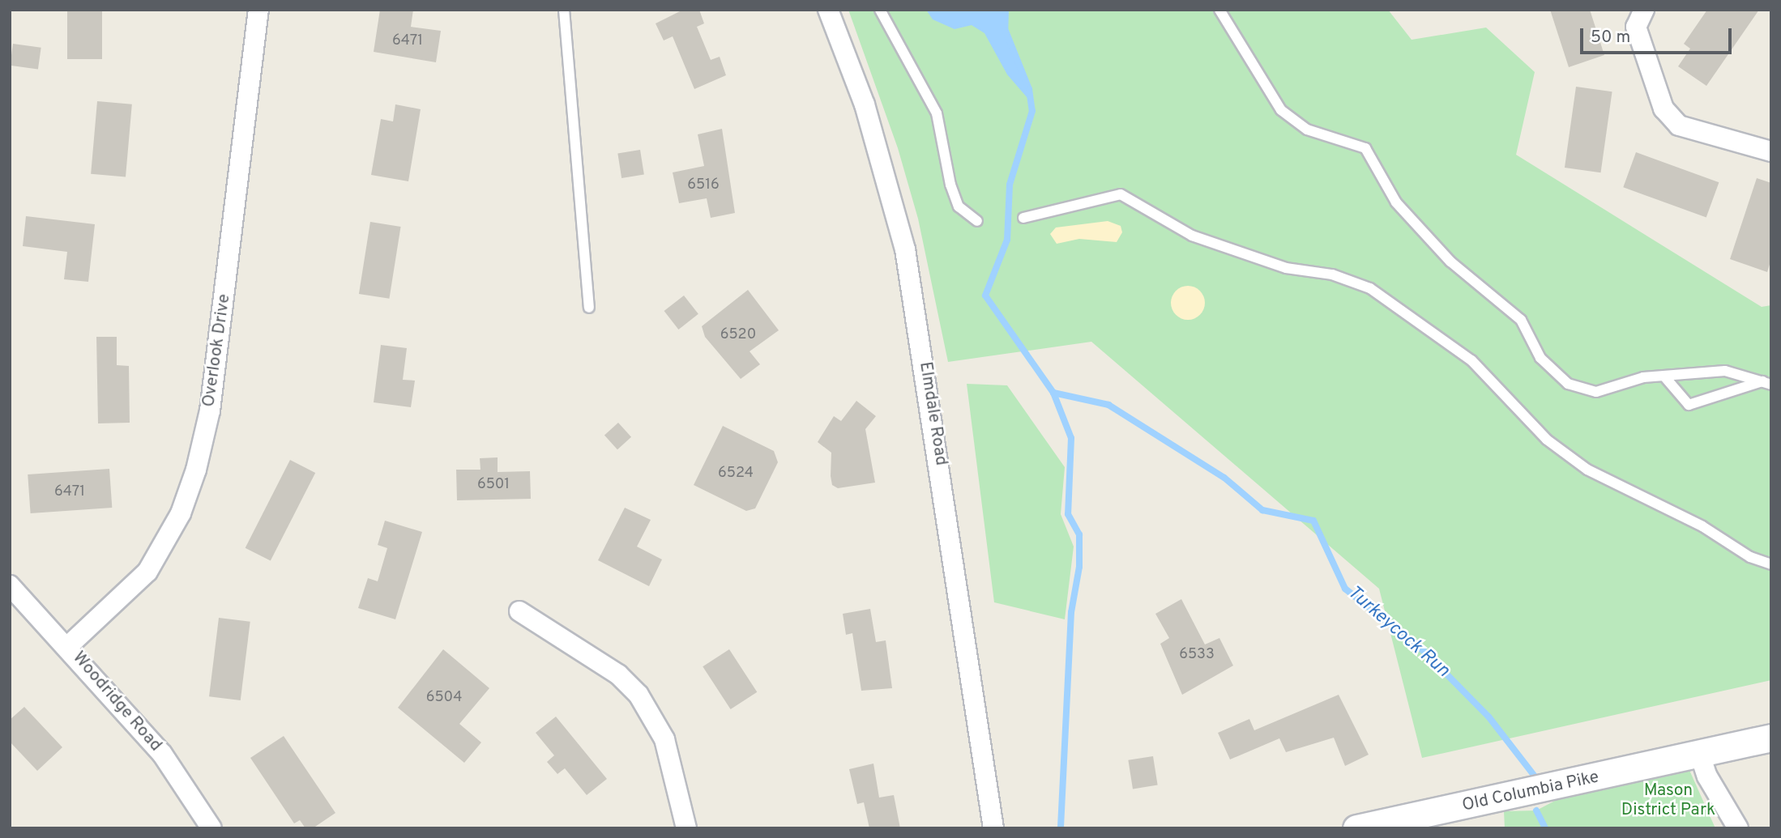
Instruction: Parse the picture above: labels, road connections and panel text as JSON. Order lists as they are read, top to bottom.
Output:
{
  "streets": {
    "street": [
      "Overlook Drive",
      "Elmdale Road",
      "Woodridge Road",
      "Old Columbia Pike"
    ]
  },
  "crossings": [
    ["Overlook Drive", "Woodridge Road"]
  ],
  "water": ["Turkeycock Run"],
  "parks": ["Mason District Park"],
  "house_numbers": [
    "6471",
    "6516",
    "6520",
    "6524",
    "6501",
    "6471",
    "6533",
    "6504"
  ],
  "scale_bar": "50 m"
}
